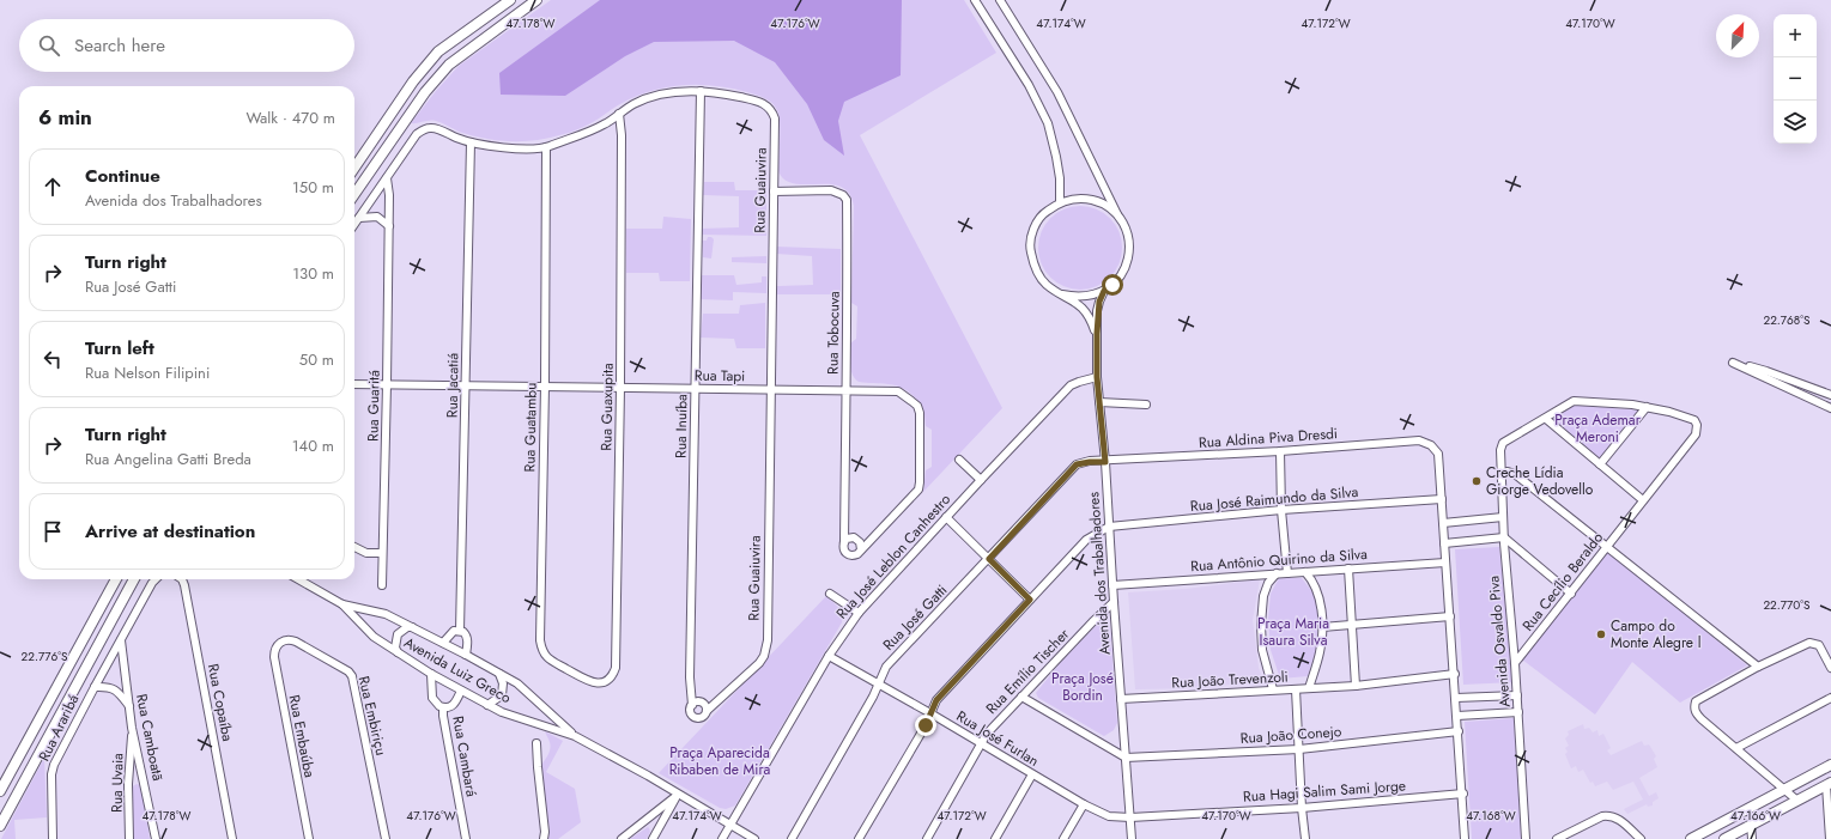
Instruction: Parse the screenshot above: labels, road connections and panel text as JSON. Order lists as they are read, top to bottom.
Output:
{
  "streets": {
    "street": [
      "Rua Guaiuvira",
      "Rua Tobocuva",
      "Rua Tapi",
      "Rua Jacatiá",
      "Rua Guaritá",
      "Rua Guaxupita",
      "Rua Inuíba",
      "Rua Guatambu",
      "Rua Aldina Piva Dresdi",
      "Rua José Raimundo da Silva",
      "Rua José Leblon Canhestro",
      "Rua Antônio Quirino da Silva",
      "Avenida dos Trabalhadores",
      "Rua Cecílio Beraldo",
      "Rua José Gatti",
      "Avenida Osvaldo Piva",
      "Avenida Luiz Greco",
      "Rua Emílio Tischer",
      "Rua João Trevenzoli",
      "Rua Copaíba",
      "Rua Embiriçu",
      "Rua Araribá",
      "Rua João Conejo",
      "Rua Embaúba",
      "Rua Camboatã",
      "Rua José Furlan",
      "Rua Cambará",
      "Rua Uvaia",
      "Rua Hagi Salim Sami Jorge"
    ]
  },
  "crossings": [
    ["Rua Guaiuvira", "Rua Tobocuva"],
    ["Rua Guaiuvira", "Rua Tapi"],
    ["Rua Guaiuvira", "Rua Jacatiá"],
    ["Rua Guaiuvira", "Rua Guaritá"],
    ["Rua Guaiuvira", "Rua Guaxupita"],
    ["Rua Guaiuvira", "Rua Inuíba"],
    ["Rua Guaiuvira", "Rua Guatambu"],
    ["Rua Tobocuva", "Rua Tapi"],
    ["Rua Tapi", "Rua Jacatiá"],
    ["Rua Tapi", "Rua Guaritá"],
    ["Rua Tapi", "Rua Guaxupita"],
    ["Rua Tapi", "Rua Inuíba"],
    ["Rua Tapi", "Rua Guatambu"],
    ["Rua Jacatiá", "Avenida Luiz Greco"],
    ["Rua Guaxupita", "Rua Guatambu"],
    ["Rua Aldina Piva Dresdi", "Rua José Raimundo da Silva"],
    ["Rua Aldina Piva Dresdi", "Avenida dos Trabalhadores"],
    ["Rua Aldina Piva Dresdi", "Rua José Gatti"],
    ["Rua José Raimundo da Silva", "Avenida dos Trabalhadores"],
    ["Rua José Leblon Canhestro", "Avenida dos Trabalhadores"],
    ["Rua José Leblon Canhestro", "Avenida Luiz Greco"],
    ["Rua José Leblon Canhestro", "Rua José Furlan"],
    ["Rua Antônio Quirino da Silva", "Avenida dos Trabalhadores"],
    ["Avenida dos Trabalhadores", "Rua José Gatti"],
    ["Avenida dos Trabalhadores", "Rua Emílio Tischer"],
    ["Avenida dos Trabalhadores", "Rua João Trevenzoli"],
    ["Avenida dos Trabalhadores", "Rua João Conejo"],
    ["Avenida dos Trabalhadores", "Rua José Furlan"],
    ["Avenida dos Trabalhadores", "Rua Hagi Salim Sami Jorge"],
    ["Rua Cecílio Beraldo", "Avenida Osvaldo Piva"],
    ["Rua José Gatti", "Rua José Furlan"],
    ["Rua Emílio Tischer", "Rua José Furlan"],
    ["Rua Embiriçu", "Rua Embaúba"],
    ["Rua Araribá", "Rua Camboatã"],
    ["Rua Camboatã", "Rua Uvaia"],
    ["Rua José Furlan", "Rua Hagi Salim Sami Jorge"]
  ],
  "parks": [
    "Praça Ademar Meroni",
    "Praça Maria Isaura Silva",
    "Praça José Bordin",
    "Praça Aparecida Ribaben de Mira"
  ],
  "places": ["Creche Lídia Giorge Vedovello", "Campo do Monte Alegre l"],
  "north": "top right",
  "page": {
    "map_buttons": ["+", "−"],
    "search": "Search here",
    "heading": ["6 min", "Walk · 470 m"],
    "list": [
      ["Continue", "Avenida dos Trabalhadores", "150 m"],
      ["Turn right", "Rua José Gatti", "130 m"],
      ["Turn left", "Rua Nelson Filipini", "50 m"],
      ["Turn right", "Rua Angelina Gatti Breda", "140 m"],
      "Arrive at destination"
    ]
  },
  "coordinates": [
    "47.170°W",
    "47.178°W",
    "47.176°W",
    "47.174°W",
    "47.172°W",
    "22.768°S",
    "22.770°S",
    "22.776°S",
    "47.168°W",
    "47.166°W"
  ]
}
